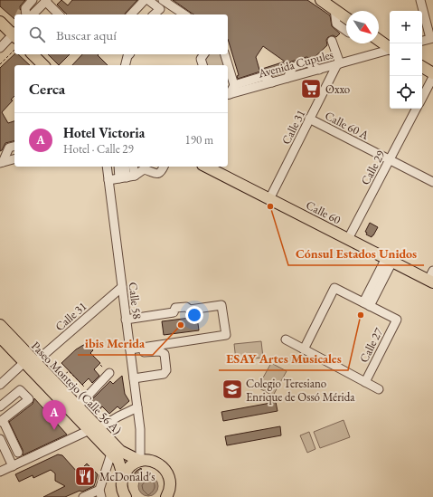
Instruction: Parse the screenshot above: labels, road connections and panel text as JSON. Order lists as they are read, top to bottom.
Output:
{
  "streets": {
    "main road": ["Calle 60", "Paseo Montejo (Calle 56 A)"],
    "street": [
      "Avenida Cupules",
      "Calle 60 A",
      "Calle 31",
      "Calle 29",
      "Calle 58",
      "Calle 27"
    ]
  },
  "crossings": [
    ["Avenida Cupules", "Calle 31"],
    ["Calle 60 A", "Calle 31"],
    ["Calle 60 A", "Calle 29"],
    ["Calle 31", "Calle 60"],
    ["Calle 31", "Calle 58"],
    ["Calle 31", "Paseo Montejo (Calle 56 A)"],
    ["Calle 29", "Calle 60"],
    ["Calle 58", "Paseo Montejo (Calle 56 A)"]
  ],
  "places": {
    "supermarket": ["Oxxo"],
    "other": ["Cónsul Estados Unidos", "ESAY Artes Musicales", "ibis Merida"],
    "school or university": ["Colegio Teresiano Enrique de Ossó Mérida"],
    "restaurant": ["McDonald's"]
  },
  "north": "bottom right",
  "page": {
    "map_buttons": ["+", "−"],
    "search": "Buscar aquí",
    "heading": "Cerca",
    "list": [
      {
        "mark": "A",
        "name": "Hotel Victoria",
        "note": "Hotel · Calle 29",
        "value": "190 m"
      }
    ],
    "pins": "A"
  }
}
